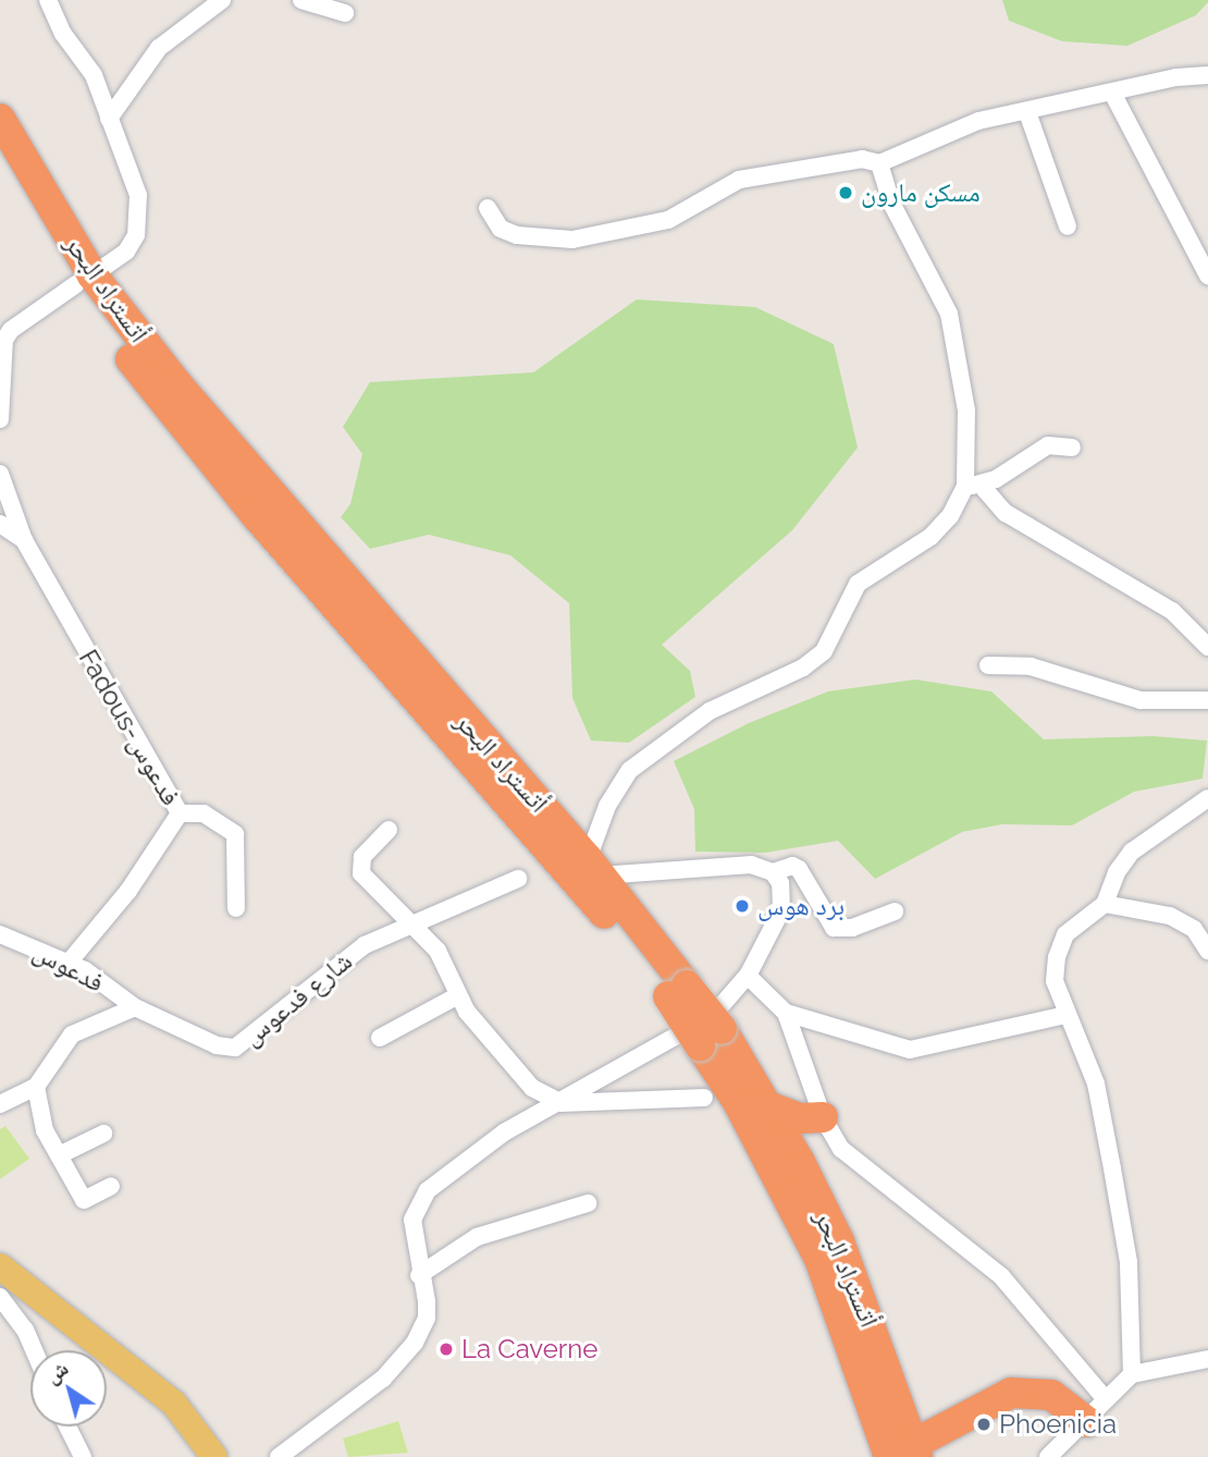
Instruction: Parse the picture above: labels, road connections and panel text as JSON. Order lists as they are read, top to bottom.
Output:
{
  "streets": {
    "highway": ["أتستراد البحر"],
    "street": ["Fadous-فدعوس", "فدعوس", "شارع فدعوس"]
  },
  "crossings": [
    ["Fadous-فدعوس", "فدعوس"],
    ["فدعوس", "شارع فدعوس"]
  ],
  "places": [
    "مسكن مارون",
    "برد هوس",
    "La Caverne",
    "Phoenicia"
  ],
  "north": "top left"
}
